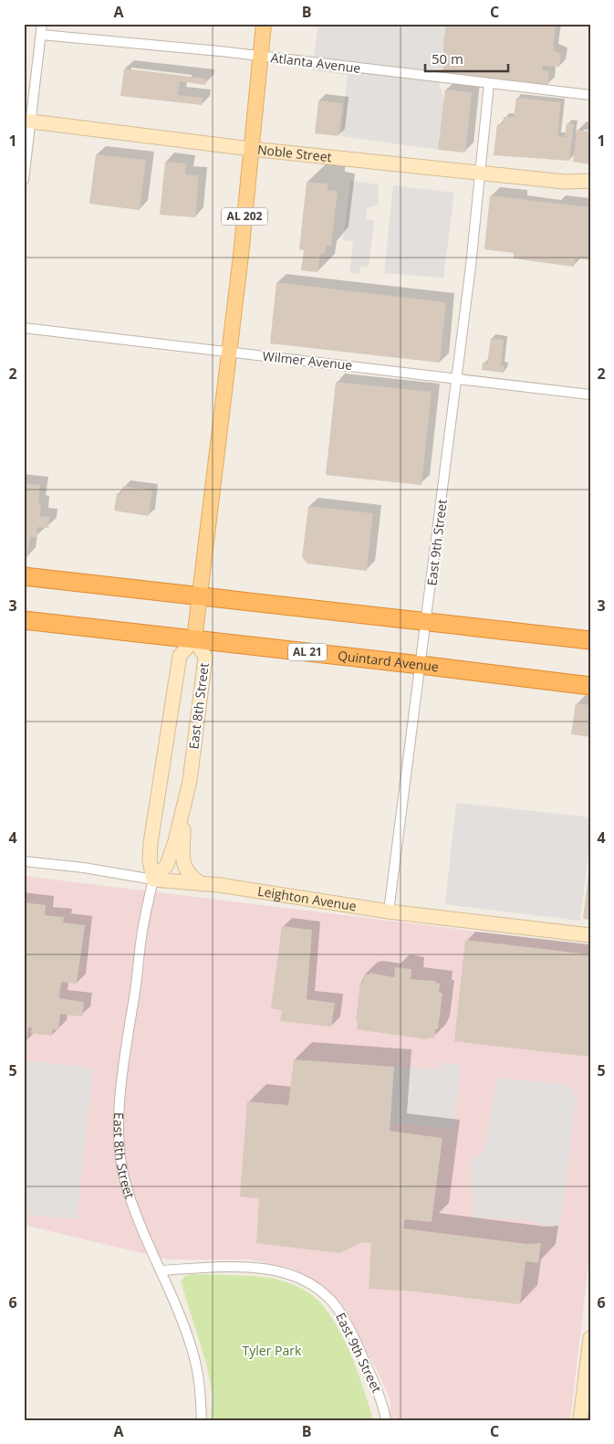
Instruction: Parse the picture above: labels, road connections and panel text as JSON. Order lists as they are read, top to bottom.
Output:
{
  "streets": {
    "highway": ["AL 21", "Quintard Avenue"],
    "main road": ["AL 202"],
    "street": [
      "Atlanta Avenue",
      "Noble Street",
      "Wilmer Avenue",
      "East 9th Street",
      "East 8th Street",
      "Leighton Avenue"
    ]
  },
  "crossings": [
    ["Atlanta Avenue", "AL 202"],
    ["Atlanta Avenue", "East 9th Street"],
    ["Noble Street", "AL 202"],
    ["Noble Street", "East 9th Street"],
    ["AL 202", "Wilmer Avenue"],
    ["AL 202", "Quintard Avenue"],
    ["AL 202", "East 8th Street"],
    ["Wilmer Avenue", "East 9th Street"],
    ["East 9th Street", "Quintard Avenue"],
    ["East 9th Street", "East 8th Street"],
    ["East 9th Street", "Leighton Avenue"],
    ["Quintard Avenue", "East 8th Street"],
    ["East 8th Street", "Leighton Avenue"]
  ],
  "parks": ["Tyler Park"],
  "scale_bar": "50 m",
  "grid": {
    "columns": ["A", "B", "C"],
    "rows": [
      "1",
      "2",
      "3",
      "4",
      "5",
      "6"
    ]
  }
}
